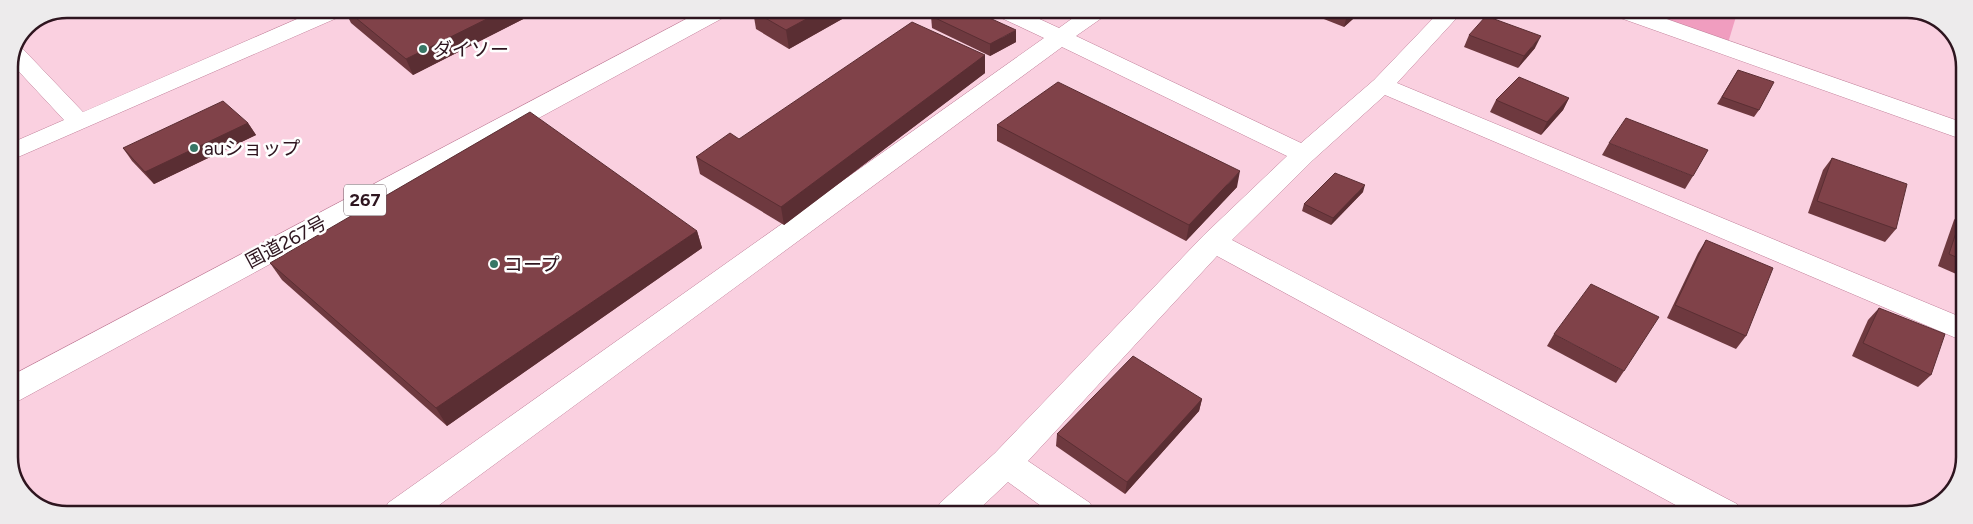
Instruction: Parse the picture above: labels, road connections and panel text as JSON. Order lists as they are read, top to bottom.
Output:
{
  "streets": {
    "main road": ["267", "国道267号"]
  },
  "places": ["ダイソー", "auショップ", "コープ"]
}
